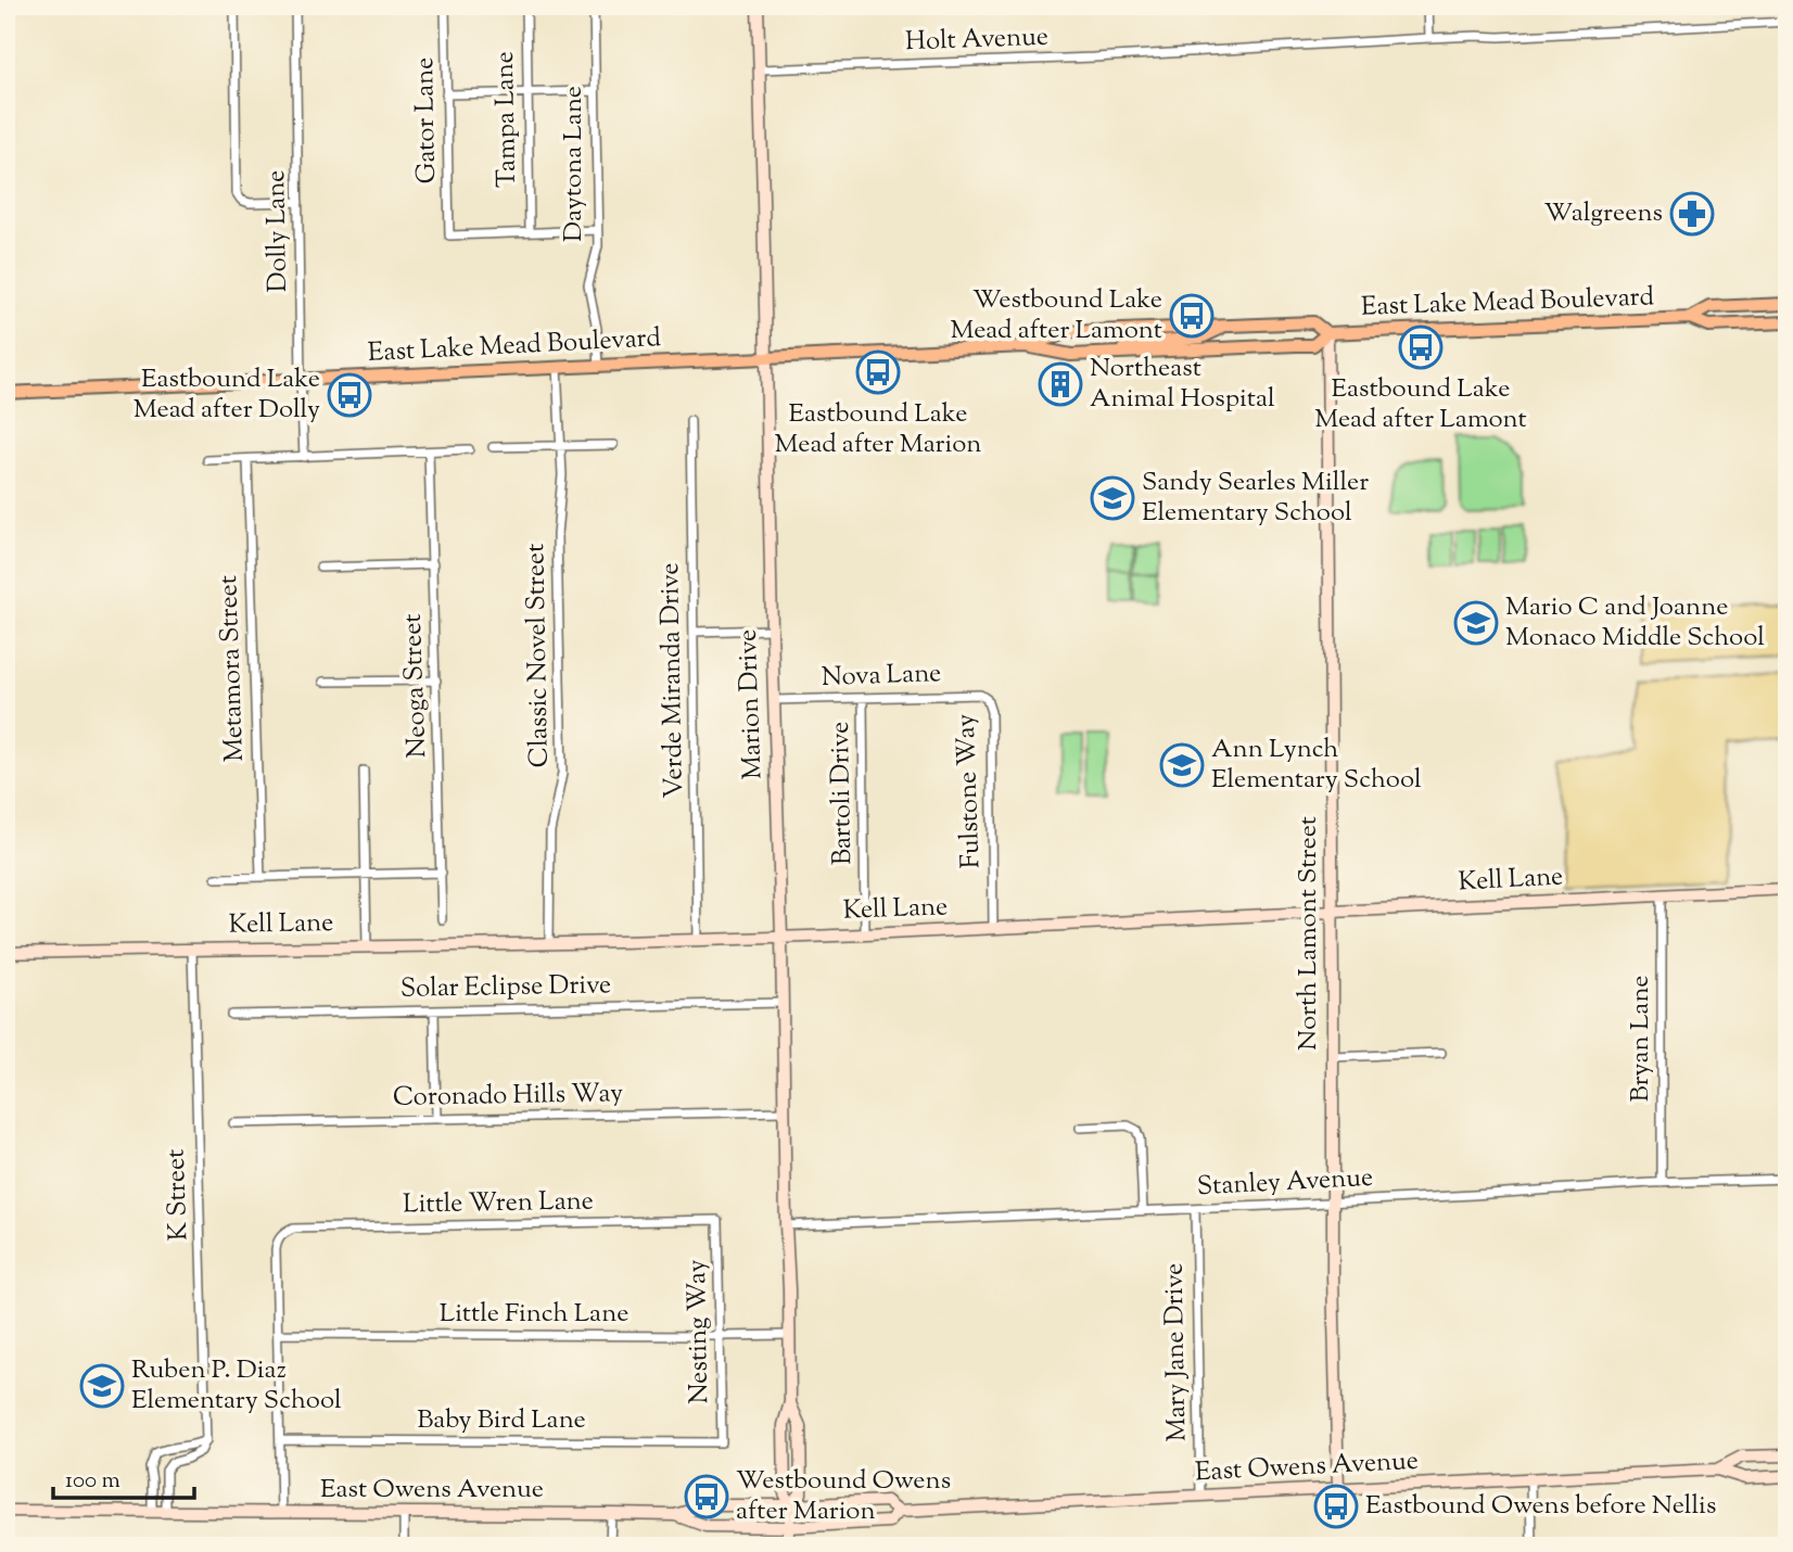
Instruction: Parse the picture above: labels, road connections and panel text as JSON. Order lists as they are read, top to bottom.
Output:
{
  "streets": {
    "main road": ["East Lake Mead Boulevard"],
    "street": [
      "Holt Avenue",
      "Tampa Lane",
      "Gator Lane",
      "Daytona Lane",
      "Dolly Lane",
      "Classic Novel Street",
      "Metamora Street",
      "Nova Lane",
      "Verde Miranda Drive",
      "Neoga Street",
      "Marion Drive",
      "Fulstone Way",
      "Bartoli Drive",
      "Kell Lane",
      "North Lamont Street",
      "Solar Eclipse Drive",
      "Bryan Lane",
      "Coronado Hills Way",
      "Stanley Avenue",
      "K Street",
      "Little Wren Lane",
      "Little Finch Lane",
      "Nesting Way",
      "Mary Jane Drive",
      "Baby Bird Lane",
      "East Owens Avenue"
    ]
  },
  "crossings": [
    ["Holt Avenue", "Marion Drive"],
    ["Tampa Lane", "Gator Lane"],
    ["Daytona Lane", "East Lake Mead Boulevard"],
    ["Dolly Lane", "East Lake Mead Boulevard"],
    ["East Lake Mead Boulevard", "Classic Novel Street"],
    ["East Lake Mead Boulevard", "Marion Drive"],
    ["East Lake Mead Boulevard", "North Lamont Street"],
    ["Classic Novel Street", "Kell Lane"],
    ["Nova Lane", "Marion Drive"],
    ["Nova Lane", "Fulstone Way"],
    ["Nova Lane", "Bartoli Drive"],
    ["Verde Miranda Drive", "Kell Lane"],
    ["Marion Drive", "Kell Lane"],
    ["Marion Drive", "Solar Eclipse Drive"],
    ["Marion Drive", "Coronado Hills Way"],
    ["Marion Drive", "Stanley Avenue"],
    ["Marion Drive", "Little Finch Lane"],
    ["Marion Drive", "East Owens Avenue"],
    ["Fulstone Way", "Kell Lane"],
    ["Bartoli Drive", "Kell Lane"],
    ["Kell Lane", "North Lamont Street"],
    ["Kell Lane", "Bryan Lane"],
    ["Kell Lane", "K Street"],
    ["North Lamont Street", "Stanley Avenue"],
    ["North Lamont Street", "East Owens Avenue"],
    ["Bryan Lane", "Stanley Avenue"],
    ["Stanley Avenue", "Mary Jane Drive"],
    ["Little Wren Lane", "Little Finch Lane"],
    ["Little Wren Lane", "Nesting Way"],
    ["Little Finch Lane", "Nesting Way"],
    ["Nesting Way", "Baby Bird Lane"],
    ["Mary Jane Drive", "East Owens Avenue"]
  ],
  "places": {
    "pharmacy": ["Walgreens"],
    "bus stop": [
      "Westbound Lake Mead after Lamont",
      "Eastbound Lake Mead after Lamont",
      "Eastbound Lake Mead after Marion",
      "Eastbound Lake Mead after Dolly",
      "Westbound Owens after Marion",
      "Eastbound Owens before Nellis"
    ],
    "building": ["Northeast Animal Hospital"],
    "school or university": [
      "Sandy Searles Miller Elementary School",
      "Mario C and Joanne Monaco Middle School",
      "Ann Lynch Elementary School",
      "Ruben P. Diaz Elementary School"
    ]
  },
  "scale_bar": "100 m"
}
